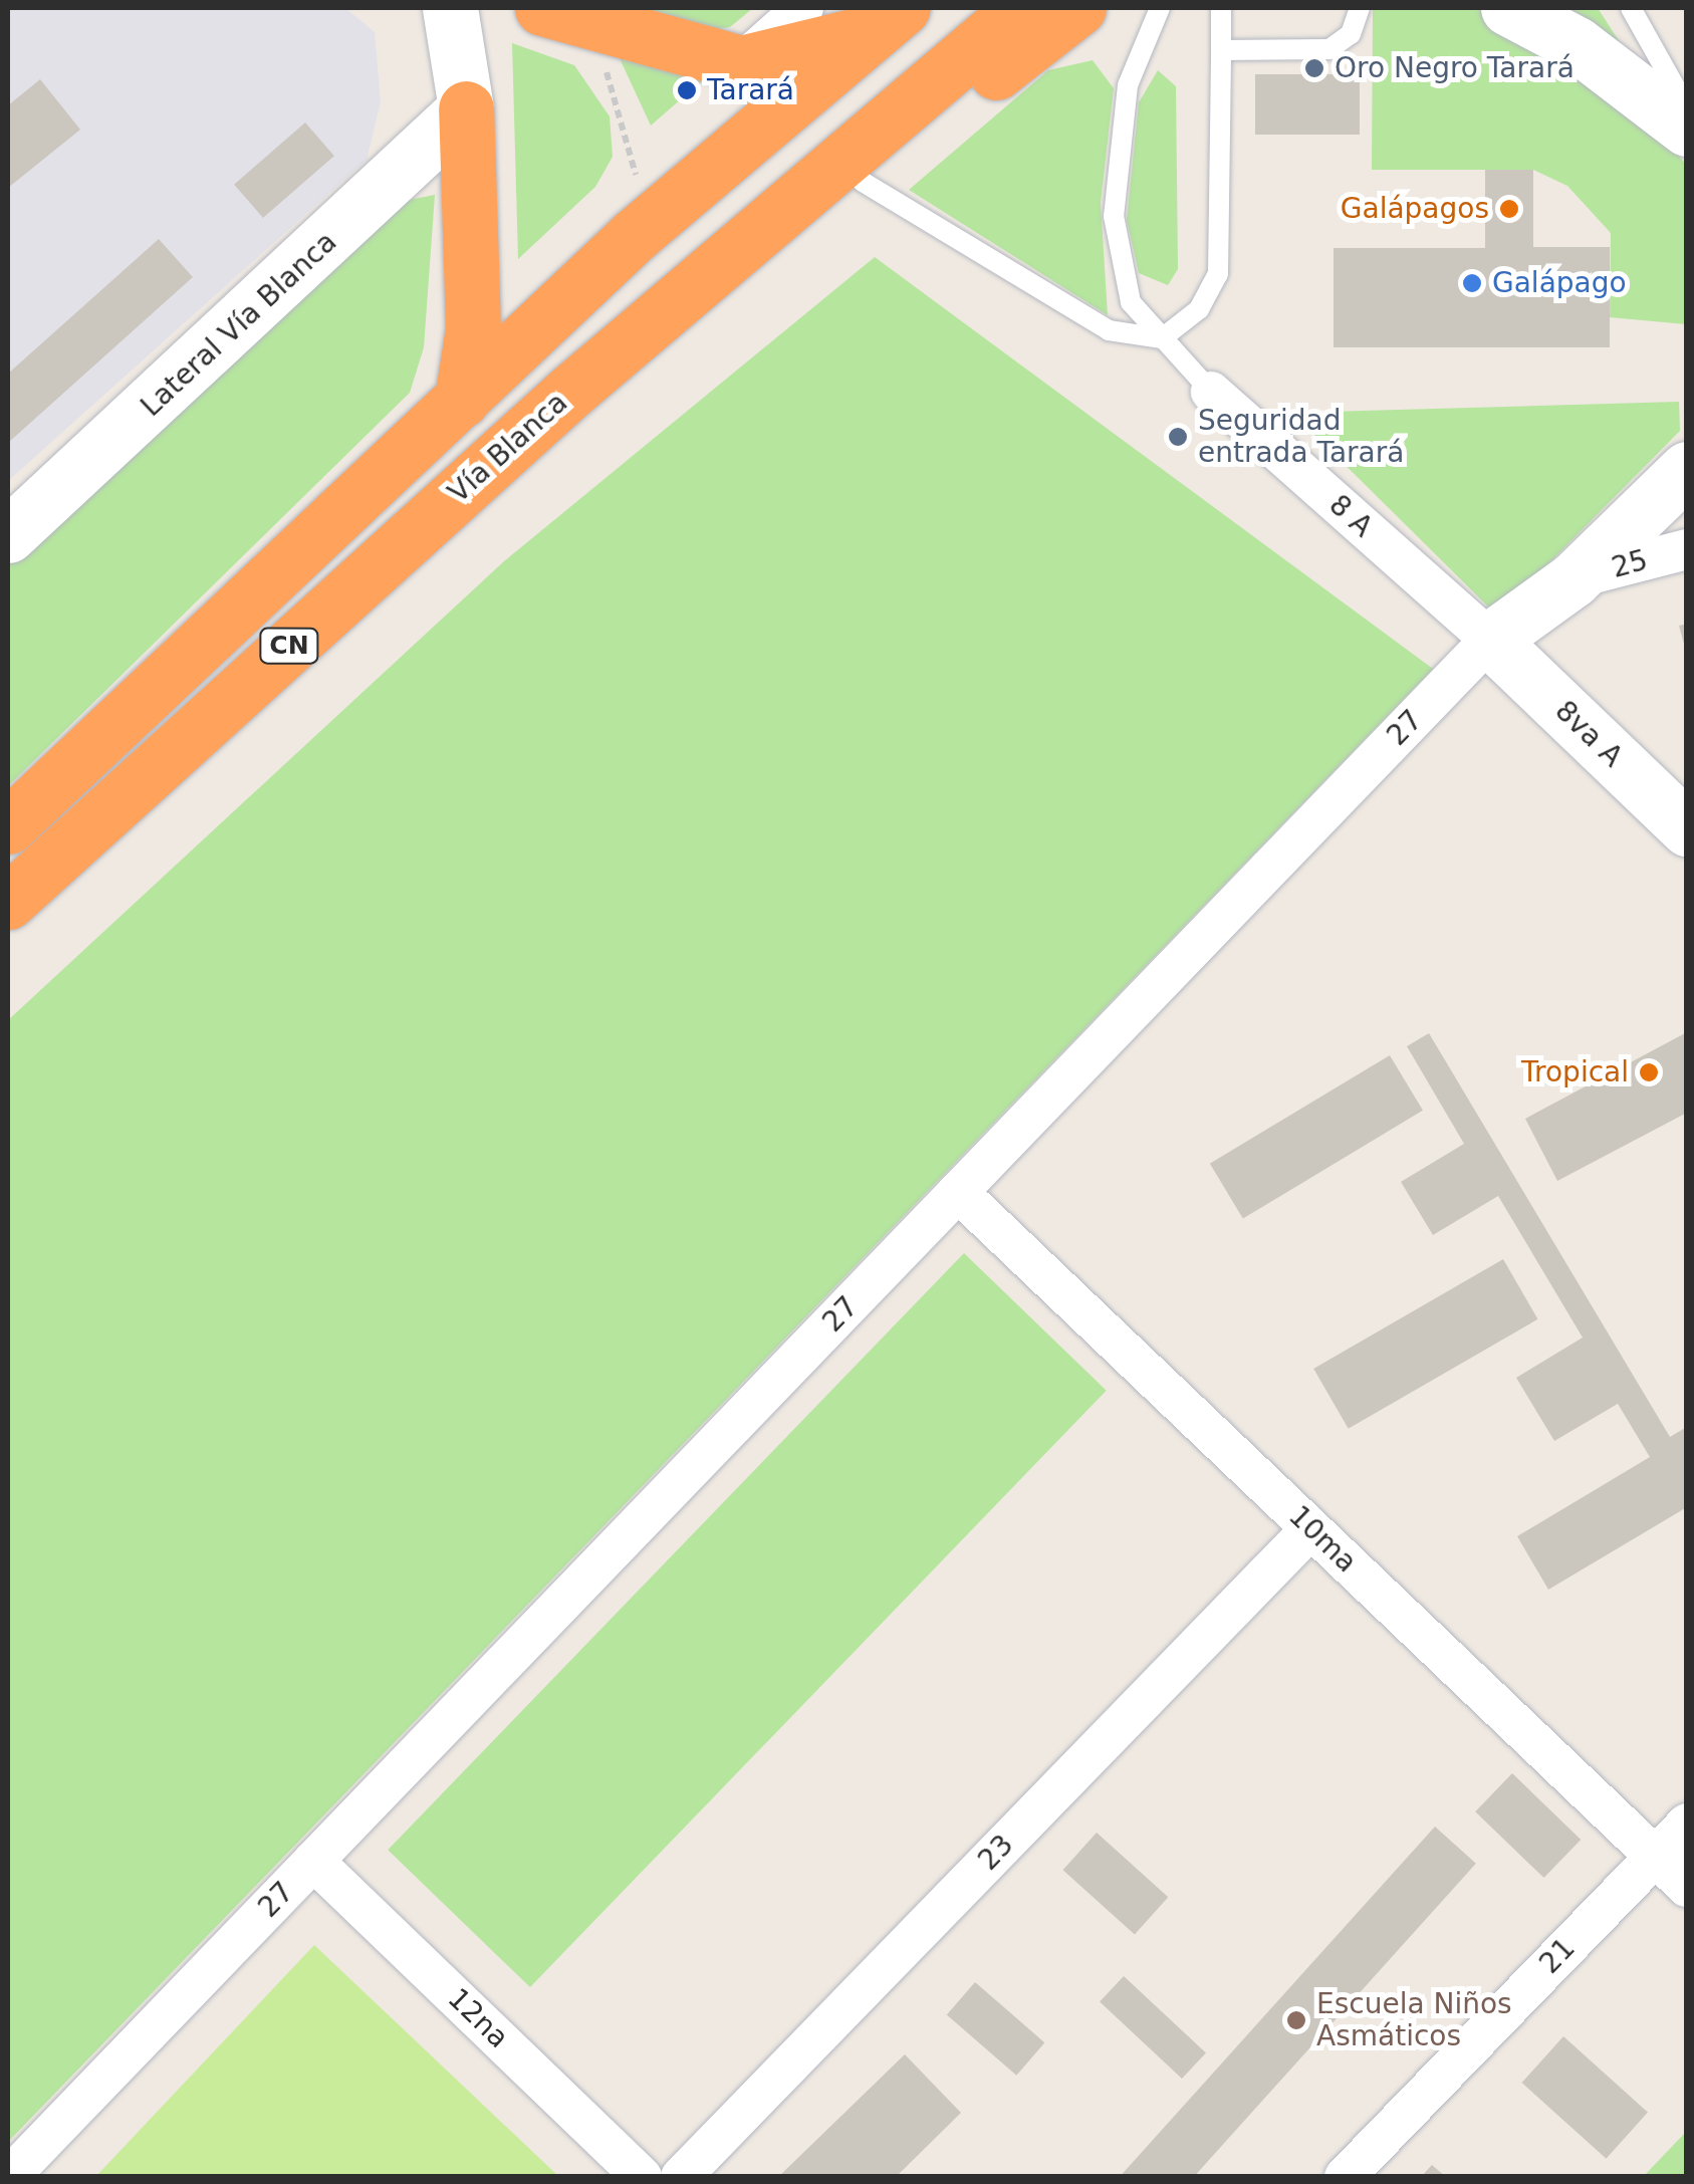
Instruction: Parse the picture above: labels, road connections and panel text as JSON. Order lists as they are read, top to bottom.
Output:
{
  "streets": {
    "highway": ["Vía Blanca", "CN"],
    "street": [
      "Lateral Vía Blanca",
      "8 A",
      "25",
      "27",
      "8va A",
      "10ma",
      "23",
      "21",
      "12na"
    ]
  },
  "crossings": [
    ["Vía Blanca", "CN"],
    ["8 A", "27"],
    ["8 A", "8va A"],
    ["25", "27"],
    ["27", "8va A"],
    ["27", "10ma"],
    ["27", "12na"],
    ["10ma", "23"],
    ["10ma", "21"]
  ],
  "places": [
    "Oro Negro Tarará",
    "Tarará",
    "Galápagos",
    "Galápago",
    "Seguridad entrada Tarará",
    "Tropical",
    "Escuela Niños Asmáticos"
  ]
}
